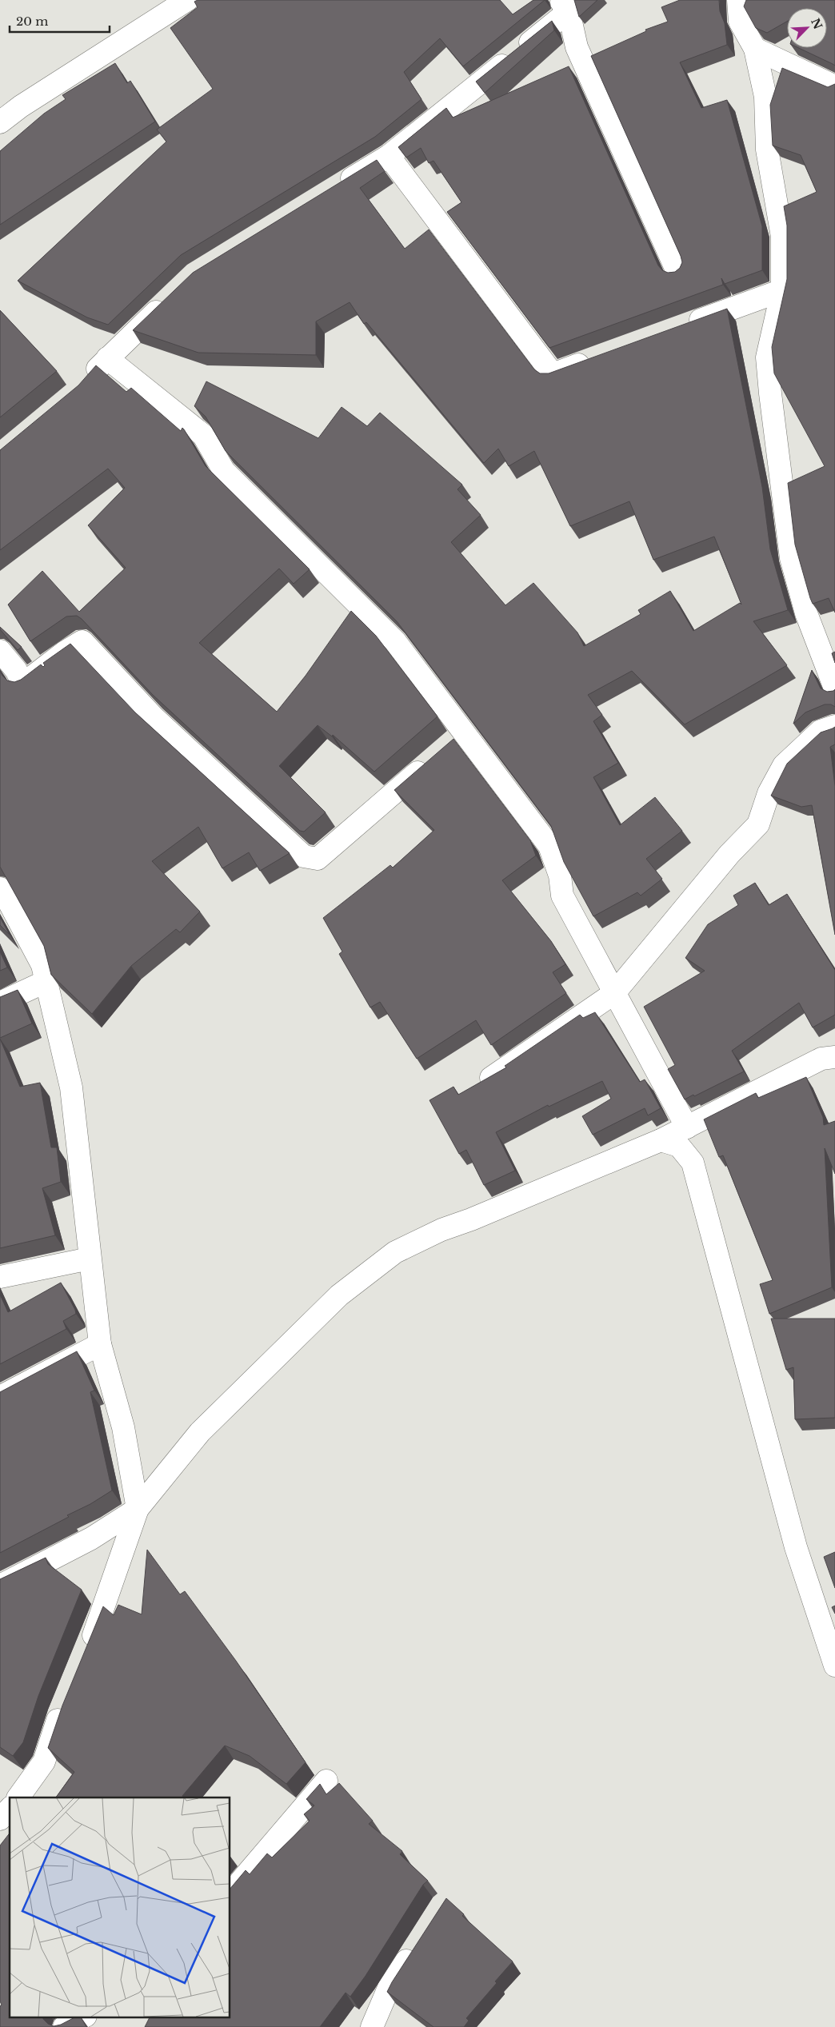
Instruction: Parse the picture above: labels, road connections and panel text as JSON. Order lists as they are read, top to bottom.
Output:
{
  "scale_bar": "20 m",
  "north": "top right"
}
